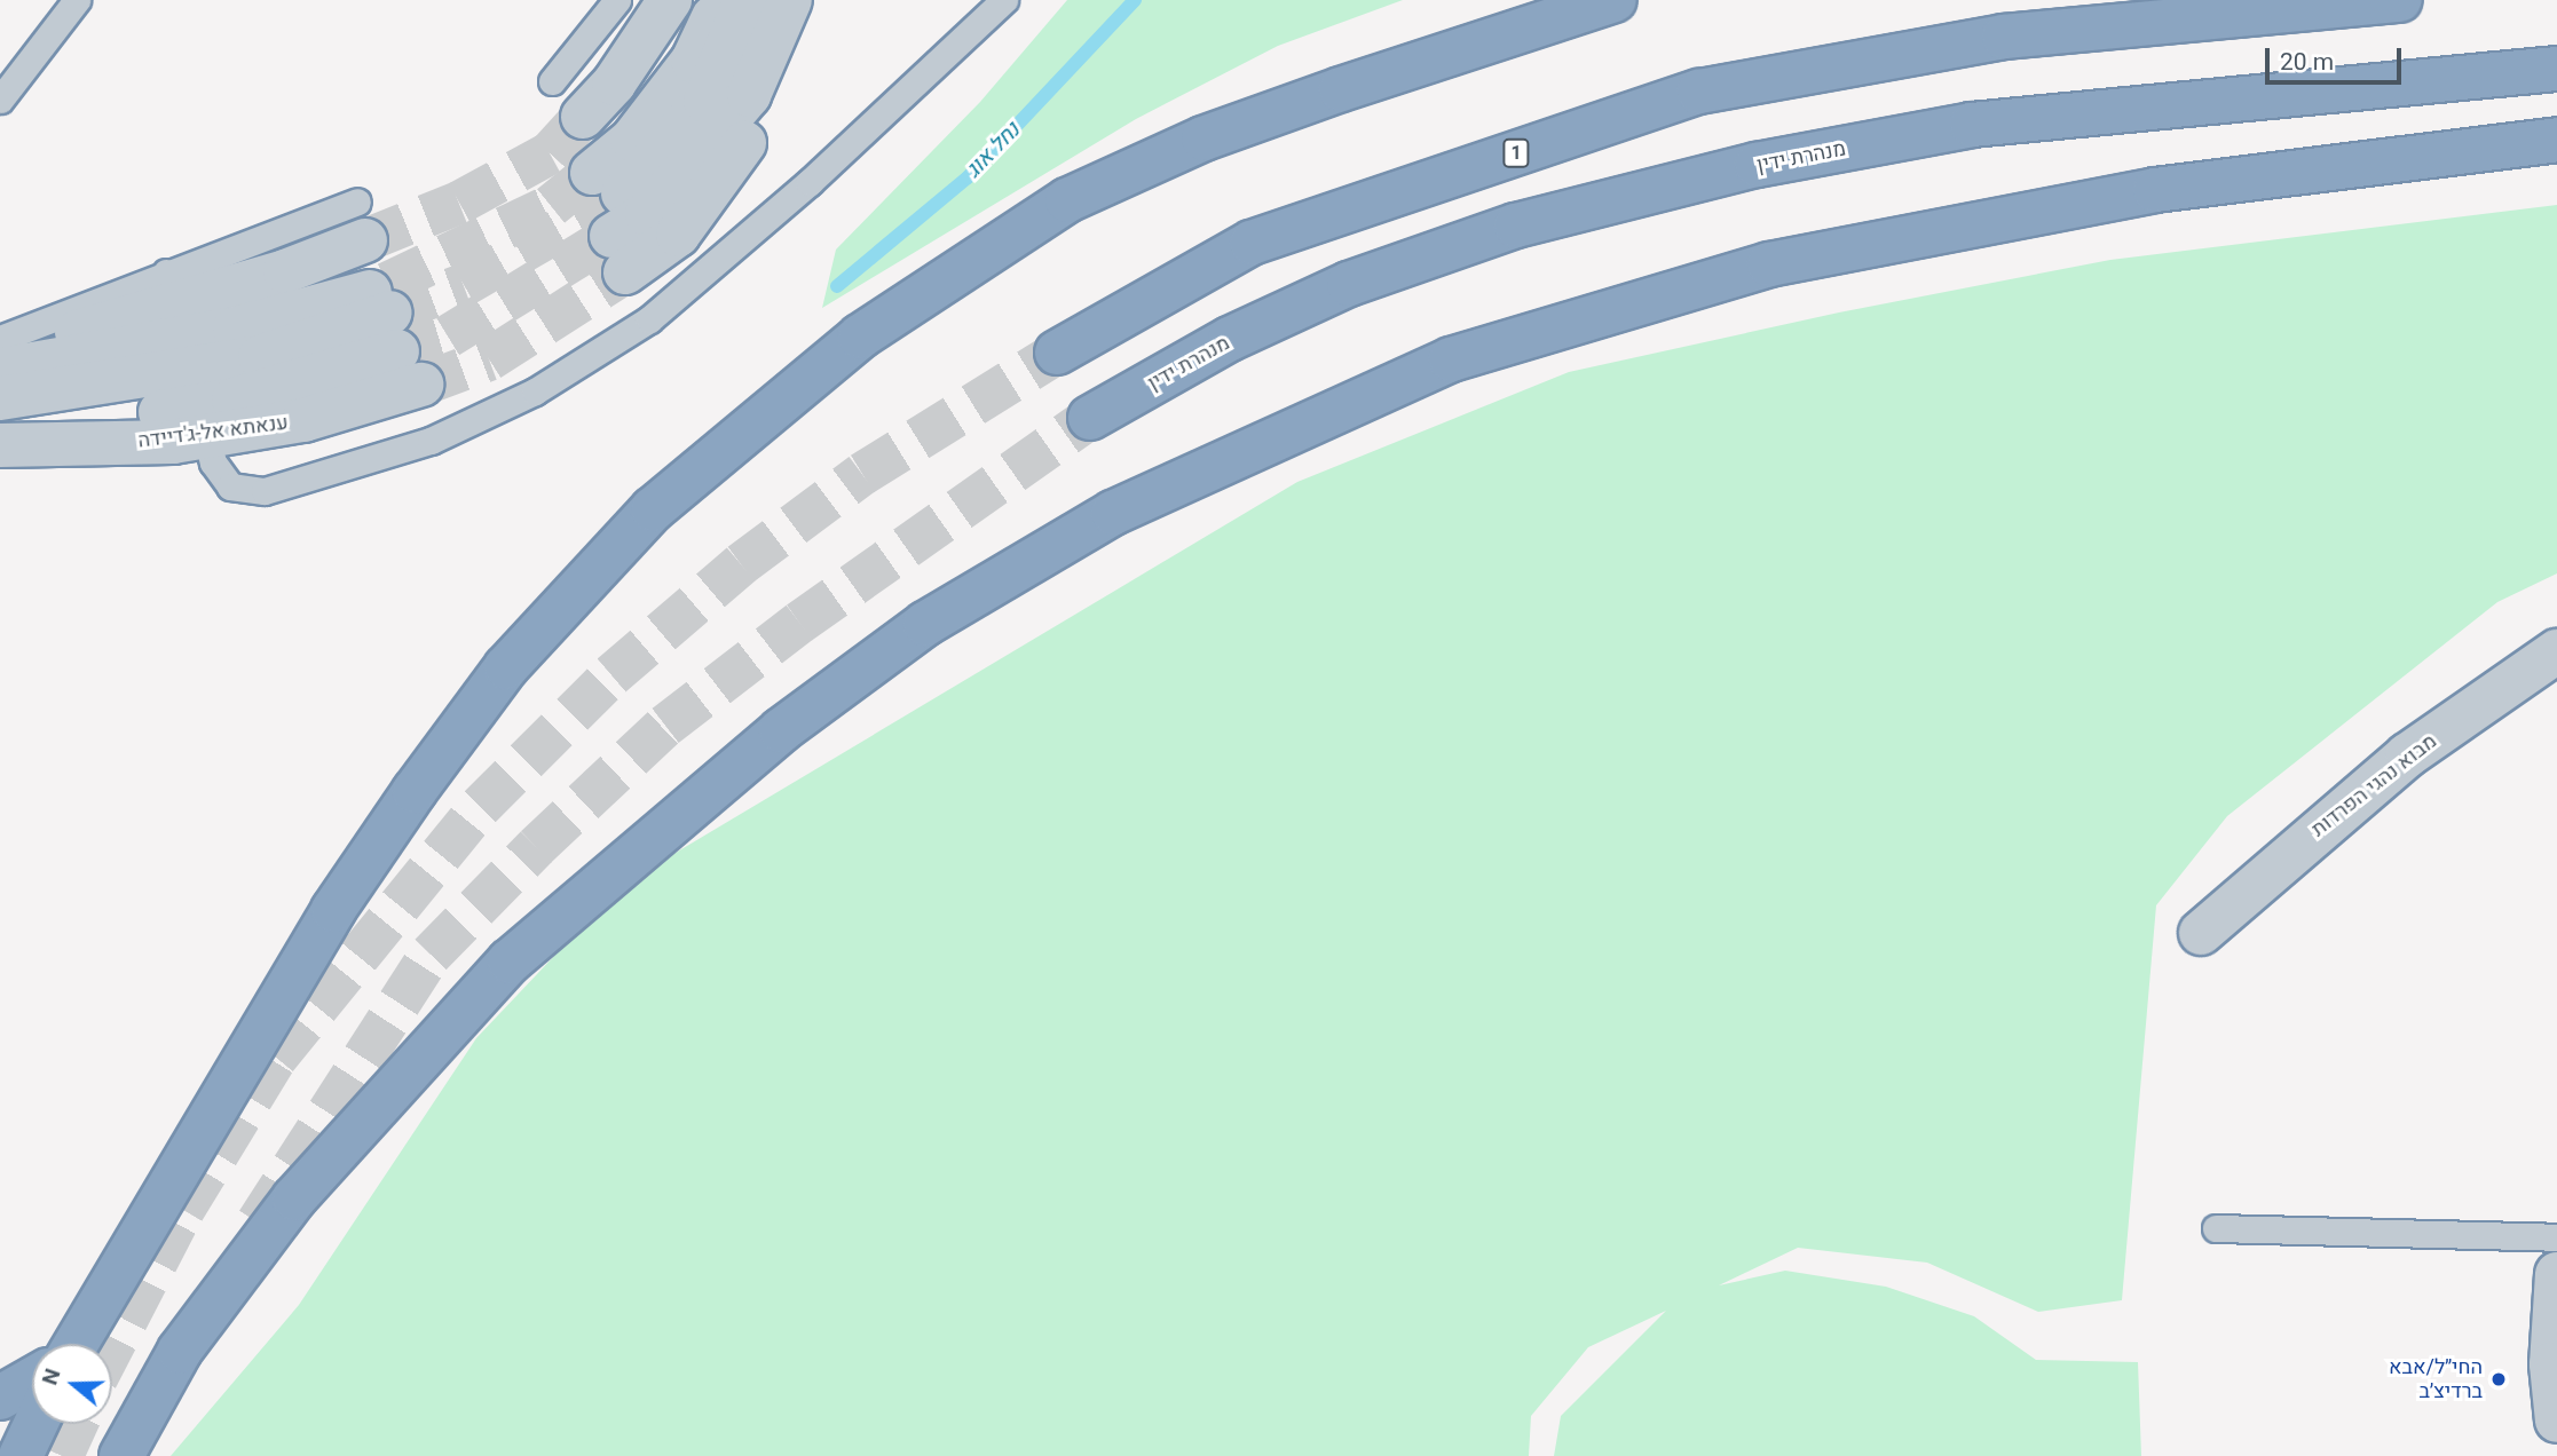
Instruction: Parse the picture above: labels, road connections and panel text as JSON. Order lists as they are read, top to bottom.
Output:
{
  "streets": {
    "highway": ["1", "מנהרת ידין"],
    "street": ["ענאתא אל-ג'דיידה", "מבוא נהגי הפרדות"]
  },
  "water": ["נחל אוג"],
  "places": ["החי״ל/אבא ברדיצ׳ב"],
  "scale_bar": "20 m",
  "north": "left"
}
